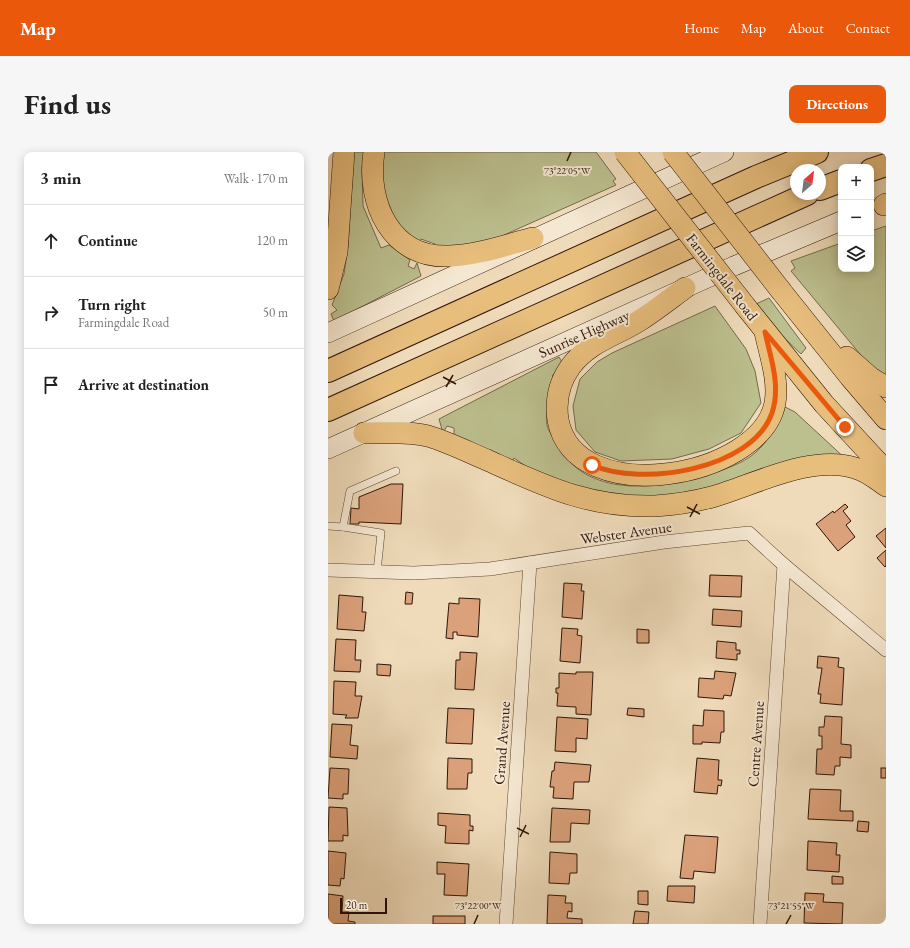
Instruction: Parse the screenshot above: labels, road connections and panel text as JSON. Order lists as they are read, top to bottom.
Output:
{
  "streets": {
    "main road": ["Farmingdale Road", "Sunrise Highway"],
    "street": ["Webster Avenue", "Grand Avenue", "Centre Avenue"]
  },
  "crossings": [
    ["Webster Avenue", "Grand Avenue"],
    ["Webster Avenue", "Centre Avenue"]
  ],
  "scale_bar": "20 m",
  "north": "top right",
  "page": {
    "header": "Map",
    "nav": [
      "Home",
      "Map",
      "About",
      "Contact"
    ],
    "buttons": "Directions",
    "title": "Find us",
    "heading": ["3 min", "Walk · 170 m"],
    "map_buttons": ["+", "−"],
    "list": [
      ["Continue", "120 m"],
      ["Turn right", "Farmingdale Road", "50 m"],
      "Arrive at destination"
    ],
    "scale": "20 m"
  },
  "coordinates": ["73°22'05\"W", "73°22'00\"W", "73°21'55\"W"]
}
